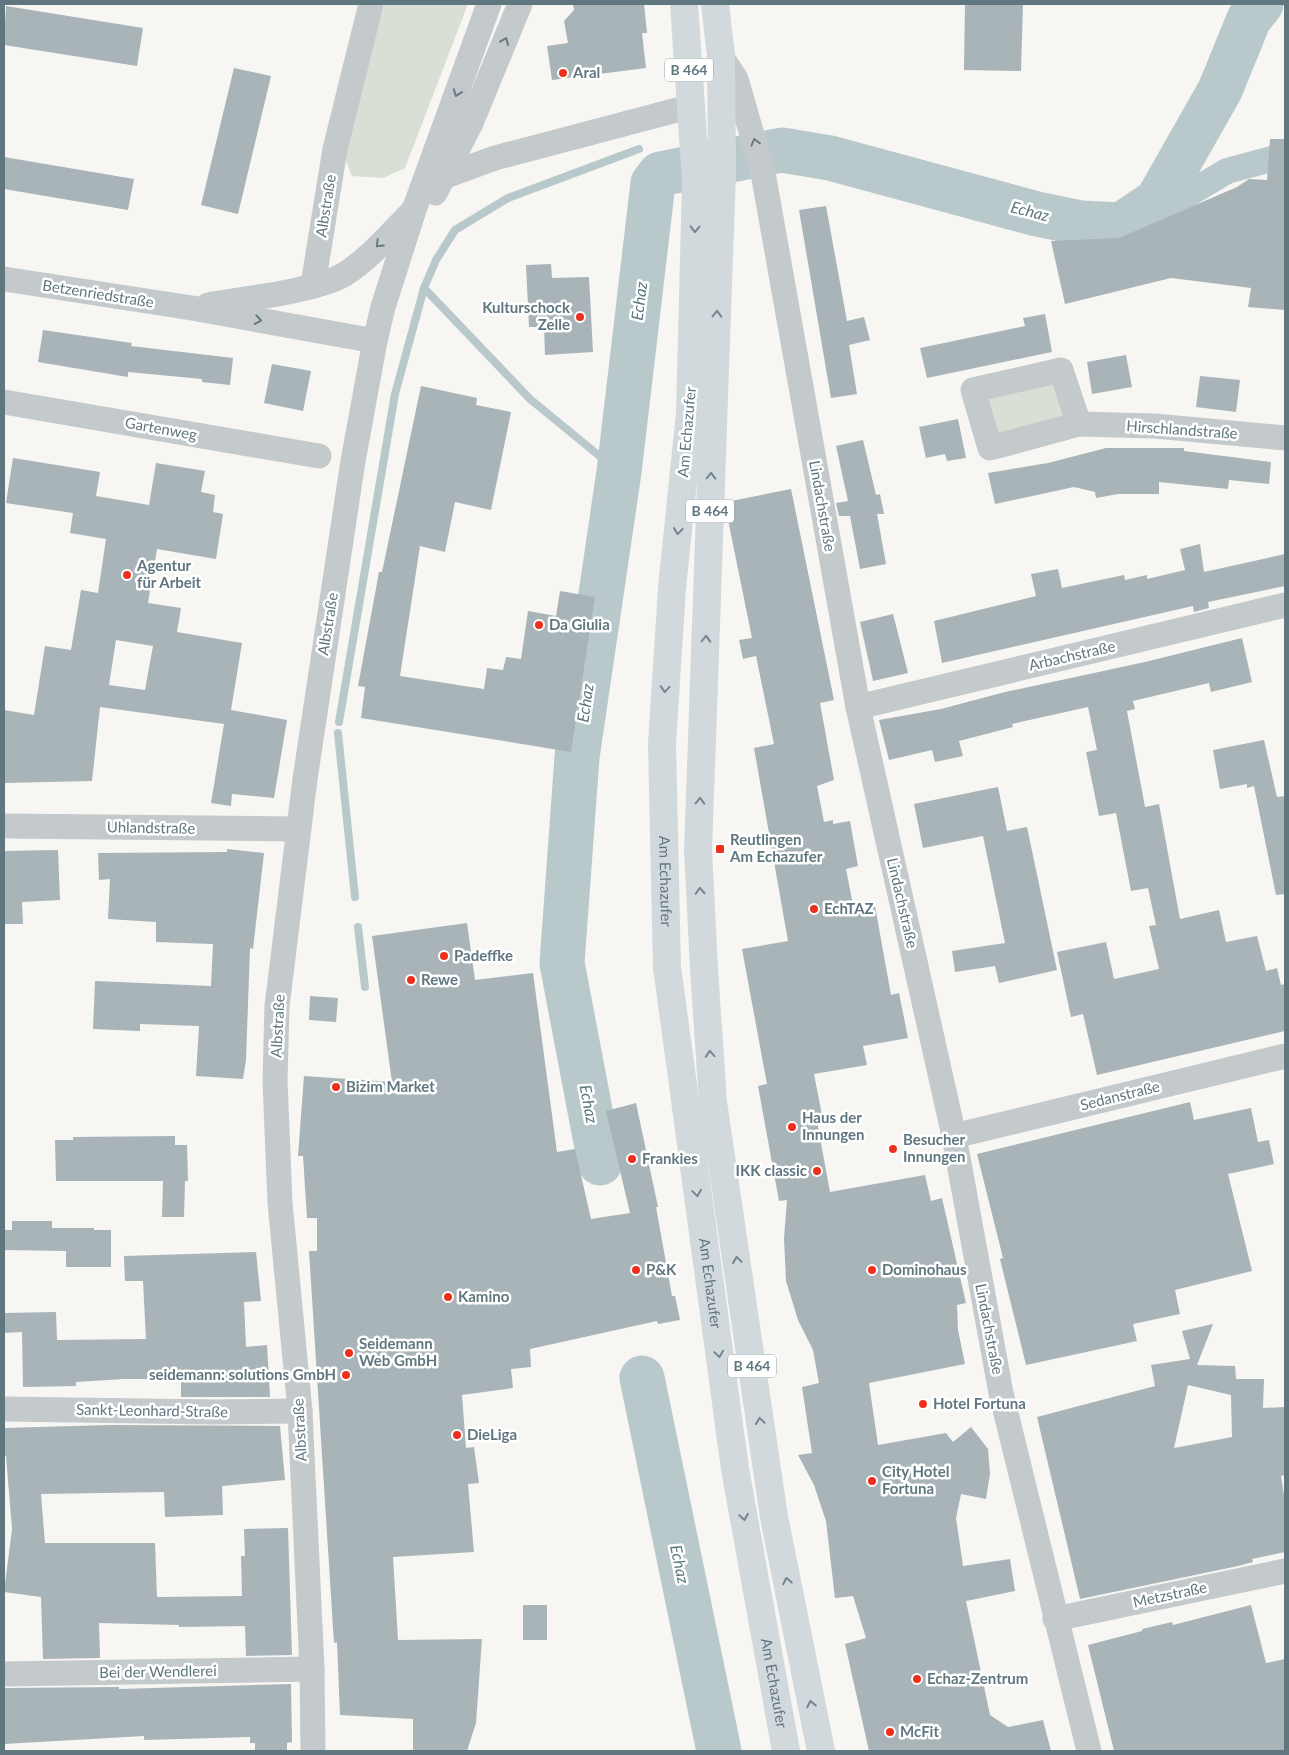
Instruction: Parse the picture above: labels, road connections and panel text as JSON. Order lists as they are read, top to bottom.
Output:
{
  "streets": {
    "main road": ["B 464", "Am Echazufer"],
    "street": [
      "Albstraße",
      "Betzenriedstraße",
      "Gartenweg",
      "Hirschlandstraße",
      "Lindachstraße",
      "Arbachstraße",
      "Uhlandstraße",
      "Sedanstraße",
      "Sankt-Leonhard-Straße",
      "Metzstraße",
      "Bei der Wendlerei"
    ]
  },
  "crossings": [
    ["Albstraße", "Betzenriedstraße"],
    ["Albstraße", "Uhlandstraße"],
    ["Albstraße", "Sankt-Leonhard-Straße"],
    ["Albstraße", "Bei der Wendlerei"],
    ["Am Echazufer", "Lindachstraße"],
    ["Lindachstraße", "Arbachstraße"],
    ["Lindachstraße", "Sedanstraße"],
    ["Lindachstraße", "Metzstraße"]
  ],
  "one_way": ["Lindachstraße"],
  "water": ["Echaz"],
  "places": {
    "other": [
      "Aral",
      "Kulturschock Zelle",
      "Agentur für Arbeit",
      "Da Giulia",
      "EchTAZ",
      "Padeffke",
      "Rewe",
      "Bizim Market",
      "Haus der Innungen",
      "Besucher Innungen",
      "Frankies",
      "IKK classic",
      "P&K",
      "Dominohaus",
      "Kamino",
      "Seidemann Web GmbH",
      "seidemann: solutions GmbH",
      "Hotel Fortuna",
      "DieLiga",
      "City Hotel Fortuna",
      "Echaz-Zentrum",
      "McFit"
    ],
    "transit": ["Reutlingen Am Echazufer"]
  }
}
